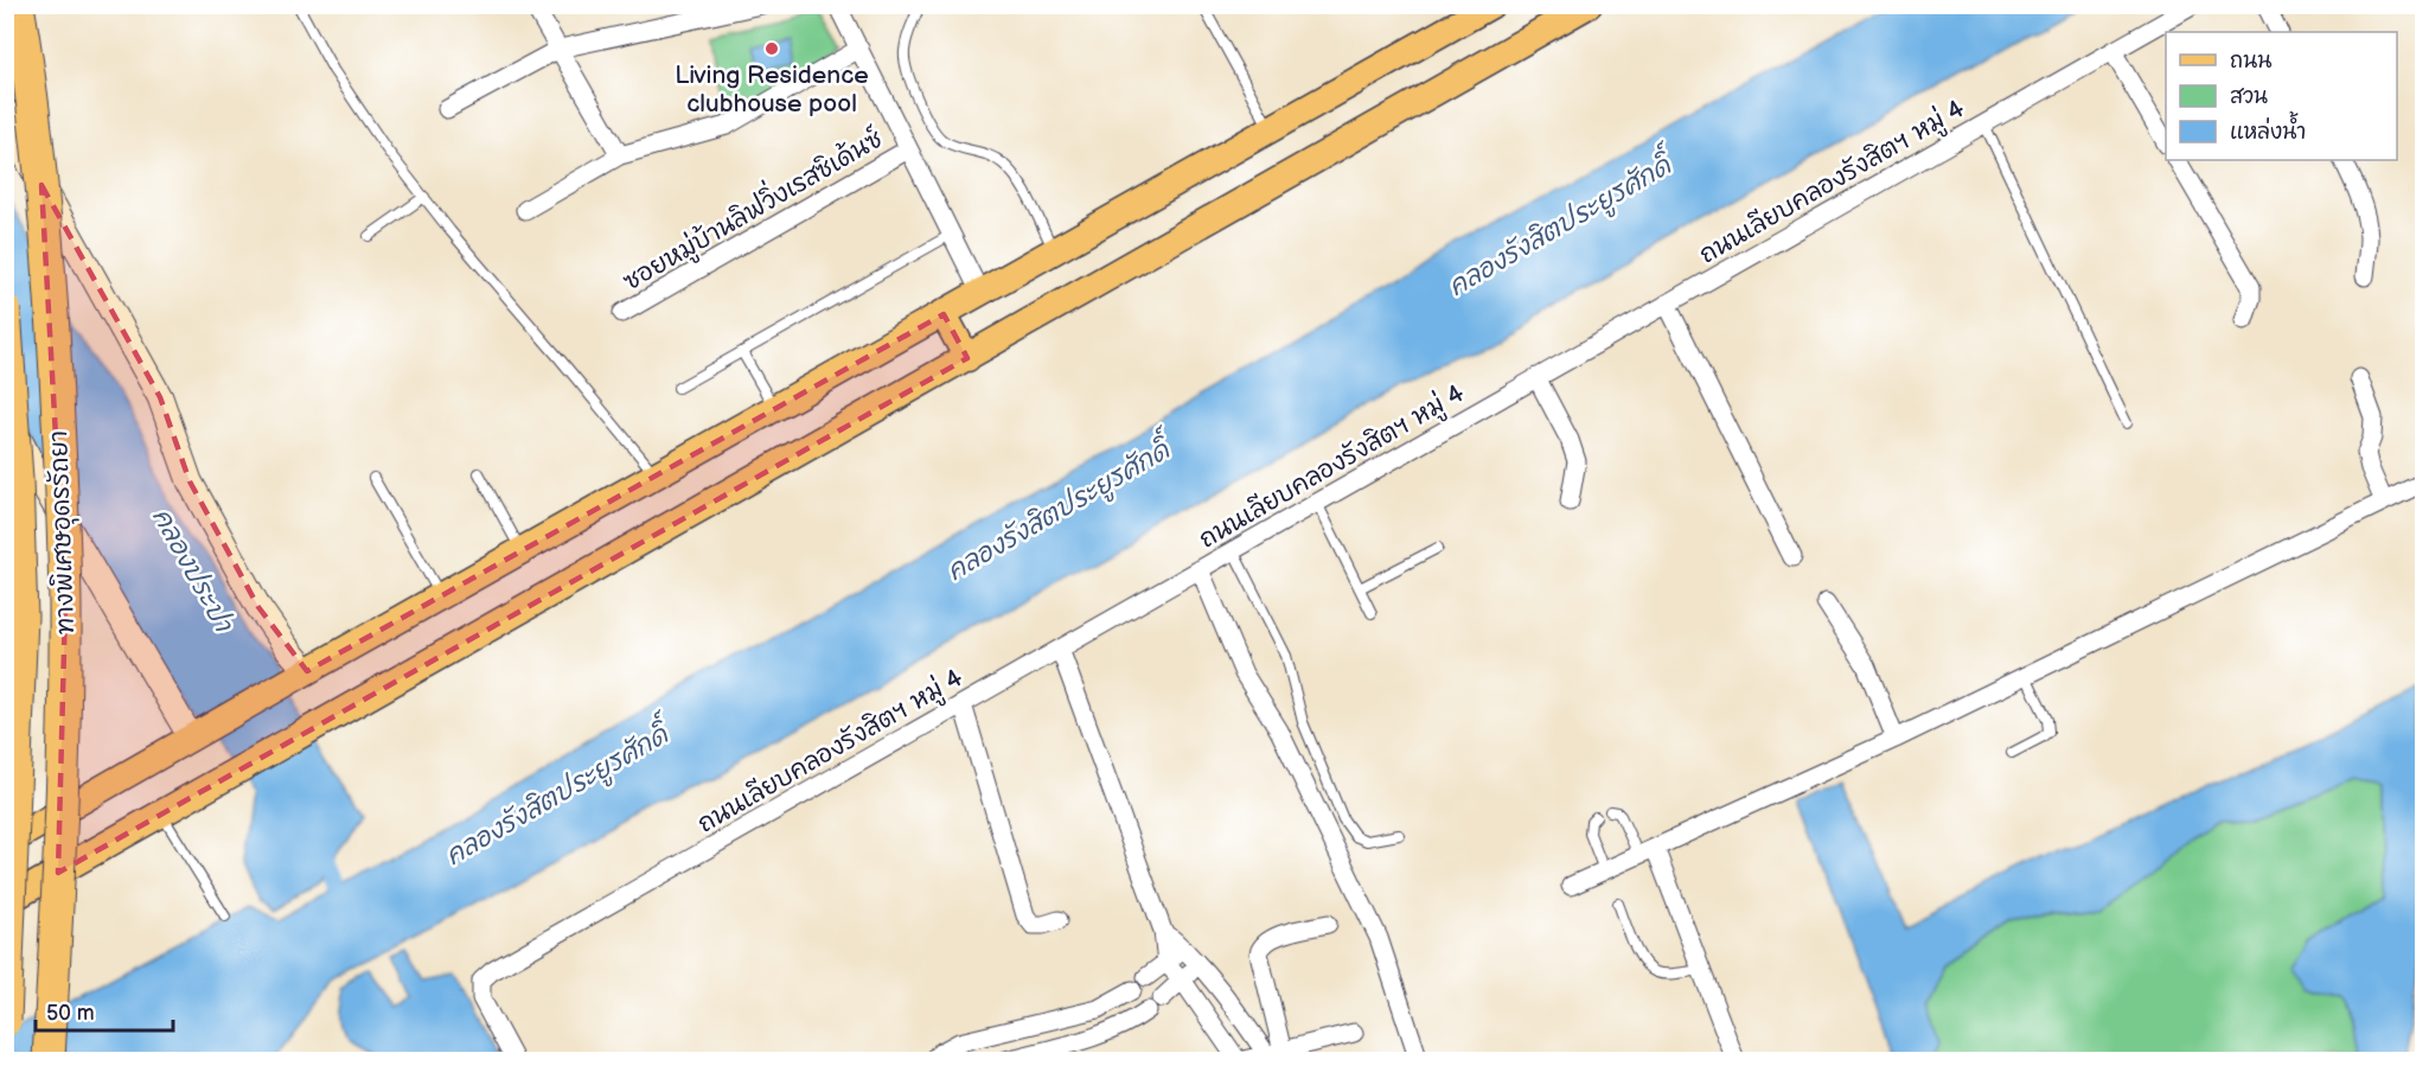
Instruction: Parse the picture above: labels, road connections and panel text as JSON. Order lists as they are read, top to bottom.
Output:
{
  "streets": {
    "highway": ["ทางพิเศษอุดรรัถยา"],
    "street": ["ถนนเลียบคลองรังสิตฯ หมู่ 4", "ซอยหมู่บ้านลิฟวิ่งเรสซิเด้นซ์"]
  },
  "water": ["คลองรังสิตประยูรศักดิ์", "คลองประปา"],
  "places": ["Living Residence clubhouse pool"],
  "legend": ["ถนน", "สวน", "แหล่งน้ำ"],
  "scale_bar": "50 m"
}
